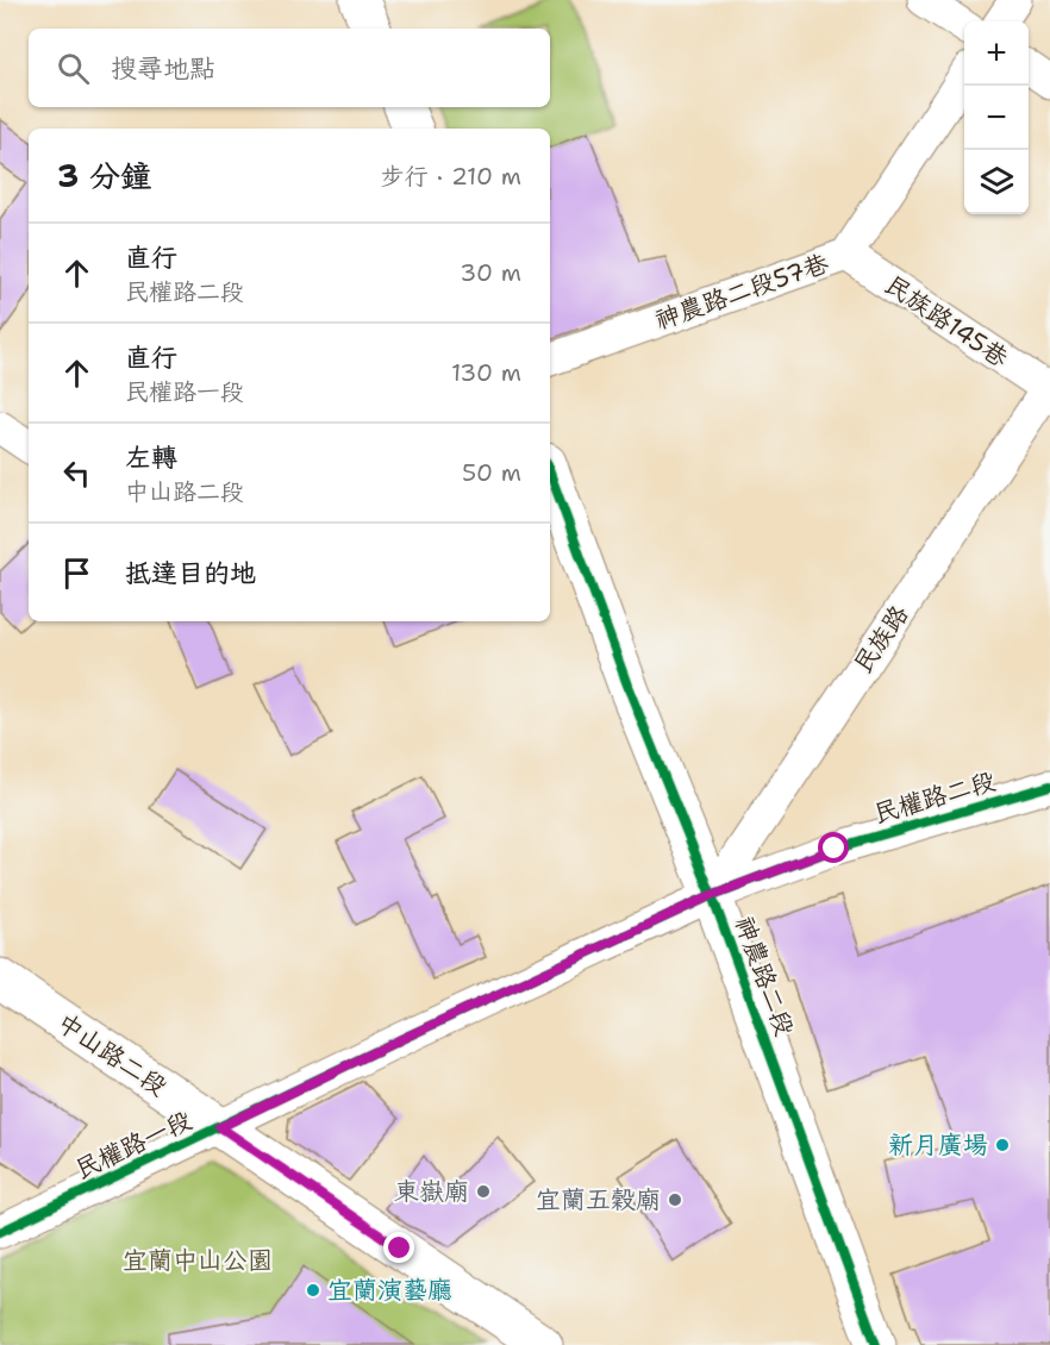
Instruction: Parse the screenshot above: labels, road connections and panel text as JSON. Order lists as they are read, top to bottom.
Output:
{
  "streets": {
    "street": [
      "神農路二段57巷",
      "民族路145巷",
      "民族路",
      "民權路二段",
      "神農路二段",
      "中山路二段",
      "民權路一段"
    ]
  },
  "crossings": [
    ["神農路二段57巷", "民族路145巷"],
    ["民族路145巷", "民族路"],
    ["民族路", "民權路二段"],
    ["民族路", "神農路二段"],
    ["民族路", "民權路一段"],
    ["民權路二段", "神農路二段"],
    ["民權路二段", "民權路一段"],
    ["神農路二段", "民權路一段"],
    ["中山路二段", "民權路一段"]
  ],
  "parks": ["宜蘭中山公園"],
  "places": [
    "新月廣場",
    "東嶽廟",
    "宜蘭五穀廟",
    "宜蘭演藝廳"
  ],
  "page": {
    "map_buttons": ["+", "−"],
    "search": "搜尋地點",
    "heading": ["3 分鐘", "步行 · 210 m"],
    "list": [
      ["直行", "民權路二段", "30 m"],
      ["直行", "民權路一段", "130 m"],
      ["左轉", "中山路二段", "50 m"],
      "抵達目的地"
    ]
  }
}
